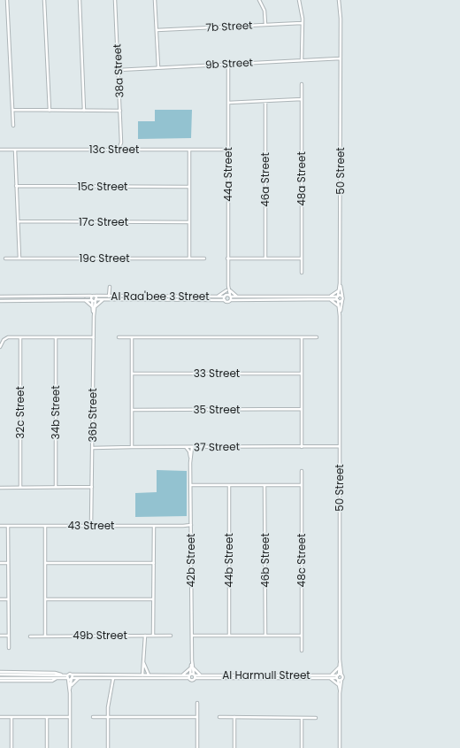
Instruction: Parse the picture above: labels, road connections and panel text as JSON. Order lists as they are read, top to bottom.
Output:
{
  "streets": {
    "street": [
      "7b Street",
      "9b Street",
      "38a Street",
      "13c Street",
      "50 Street",
      "44a Street",
      "48a Street",
      "46a Street",
      "15c Street",
      "17c Street",
      "19c Street",
      "Al Raa'bee 3 Street",
      "33 Street",
      "35 Street",
      "32c Street",
      "34b Street",
      "36b Street",
      "37 Street",
      "43 Street",
      "42b Street",
      "44b Street",
      "46b Street",
      "48c Street",
      "49b Street",
      "Al Harmull Street"
    ]
  },
  "crossings": [
    ["9b Street", "38a Street"],
    ["9b Street", "50 Street"],
    ["9b Street", "44a Street"],
    ["38a Street", "13c Street"],
    ["13c Street", "44a Street"],
    ["50 Street", "37 Street"],
    ["50 Street", "Al Harmull Street"],
    ["44a Street", "Al Raa'bee 3 Street"],
    ["Al Raa'bee 3 Street", "36b Street"],
    ["36b Street", "37 Street"],
    ["36b Street", "43 Street"],
    ["37 Street", "42b Street"],
    ["43 Street", "42b Street"],
    ["42b Street", "Al Harmull Street"]
  ]
}
